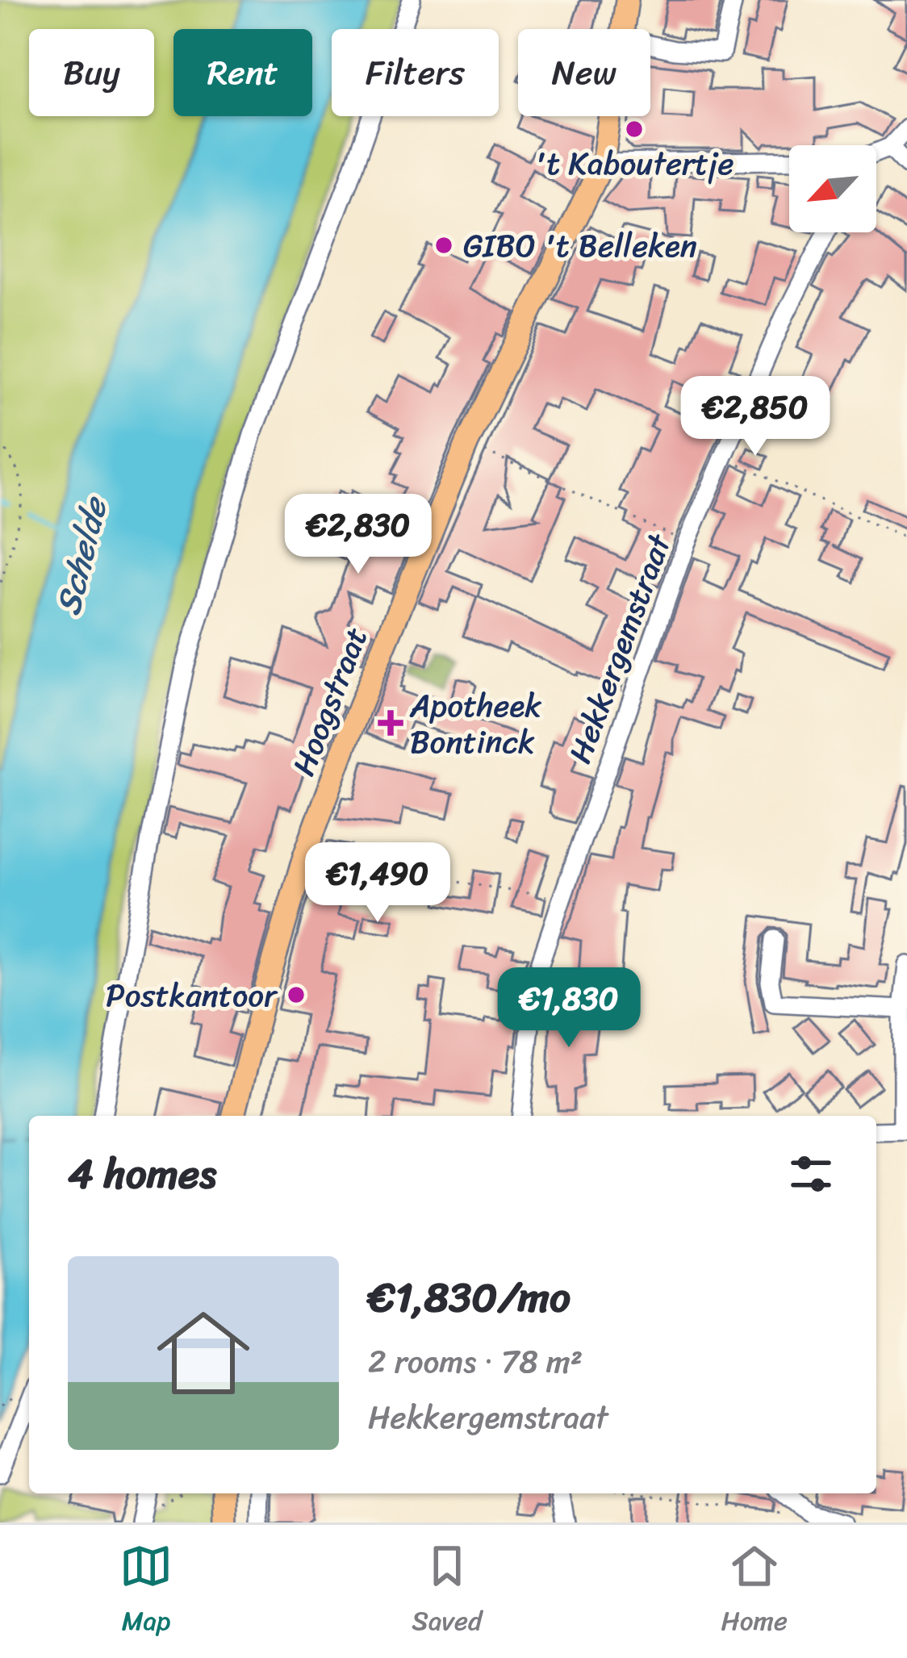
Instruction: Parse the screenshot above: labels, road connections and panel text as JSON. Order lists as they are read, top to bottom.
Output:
{
  "streets": {
    "main road": ["Hoogstraat"],
    "street": ["Hekkergemstraat"]
  },
  "water": ["Schelde"],
  "places": {
    "other": ["'t Kaboutertje", "GIBO 't Belleken", "Postkantoor"],
    "health": ["Apotheek Bontinck"]
  },
  "north": "bottom left",
  "page": {
    "chip": [
      "Buy",
      "Rent",
      "Filters",
      "New"
    ],
    "price": [
      "€2,850",
      "€2,830",
      "€1,490",
      "€1,830"
    ],
    "heading": "4 homes",
    "list": [
      {
        "name": "€1,830/mo",
        "note": "2 rooms · 78 m² · Hekkergemstraat"
      }
    ],
    "tabs": ["Map", "Saved", "Home"]
  }
}
